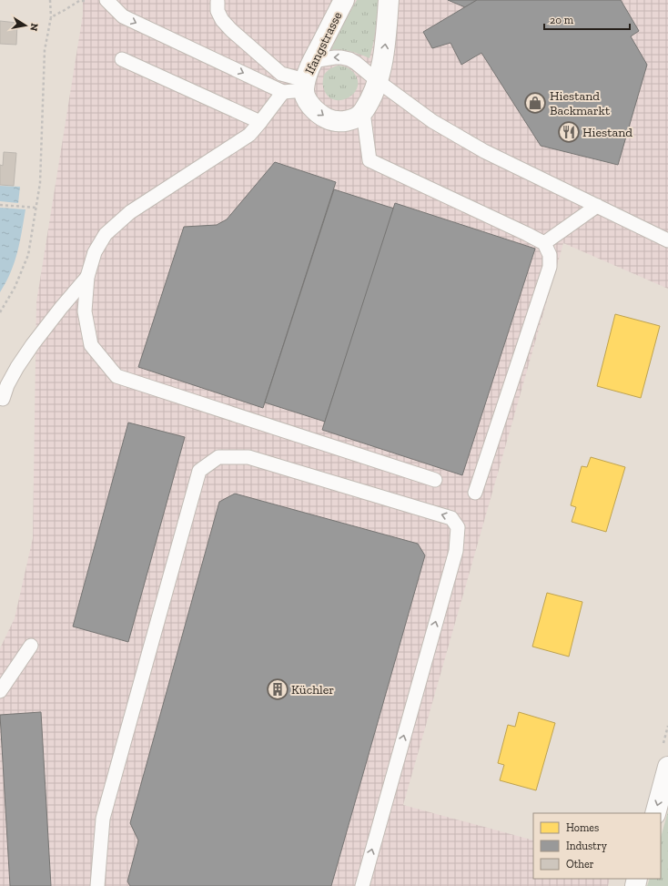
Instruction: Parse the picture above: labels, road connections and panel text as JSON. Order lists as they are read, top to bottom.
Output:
{
  "streets": {
    "street": ["Ifangstrasse"]
  },
  "places": {
    "shop": ["Hiestand Backmarkt"],
    "restaurant": ["Hiestand"],
    "building": ["Küchler"]
  },
  "legend": ["Homes", "Industry", "Other"],
  "scale_bar": "20 m",
  "north": "right"
}
